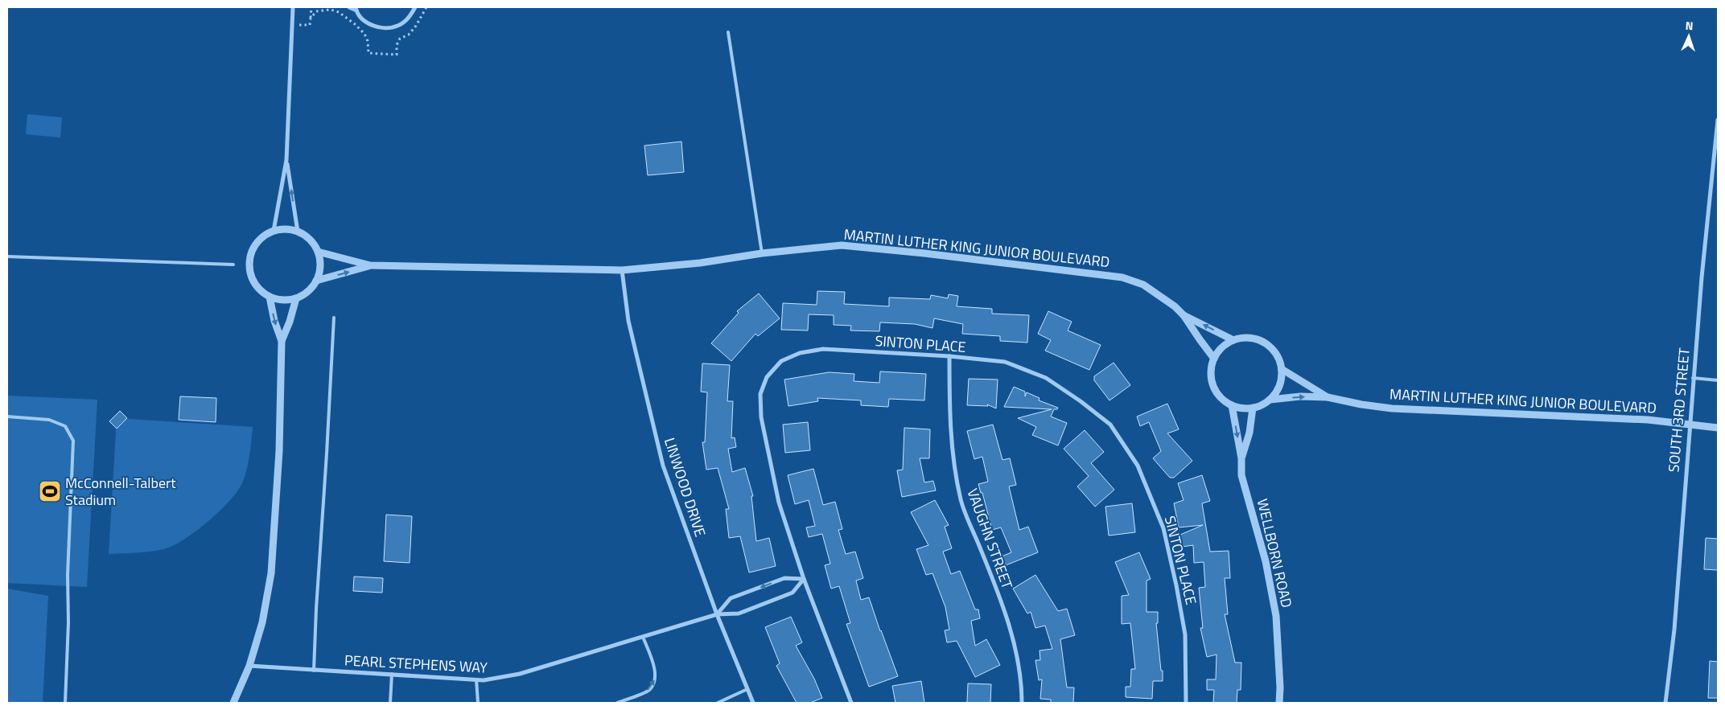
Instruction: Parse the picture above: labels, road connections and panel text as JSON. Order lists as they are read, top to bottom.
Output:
{
  "streets": {
    "street": [
      "MARTIN LUTHER KING JUNIOR BOULEVARD",
      "SINTON PLACE",
      "SOUTH 3RD STREET",
      "LINWOOD DRIVE",
      "VAUGHN STREET",
      "WELLBORN ROAD",
      "PEARL STEPHENS WAY"
    ]
  },
  "crossings": [
    ["MARTIN LUTHER KING JUNIOR BOULEVARD", "SOUTH 3RD STREET"],
    ["MARTIN LUTHER KING JUNIOR BOULEVARD", "LINWOOD DRIVE"],
    ["SINTON PLACE", "VAUGHN STREET"],
    ["SINTON PLACE", "PEARL STEPHENS WAY"],
    ["LINWOOD DRIVE", "PEARL STEPHENS WAY"]
  ],
  "places": {
    "sports": ["McConnell-Talbert Stadium"]
  },
  "north": "top"
}
